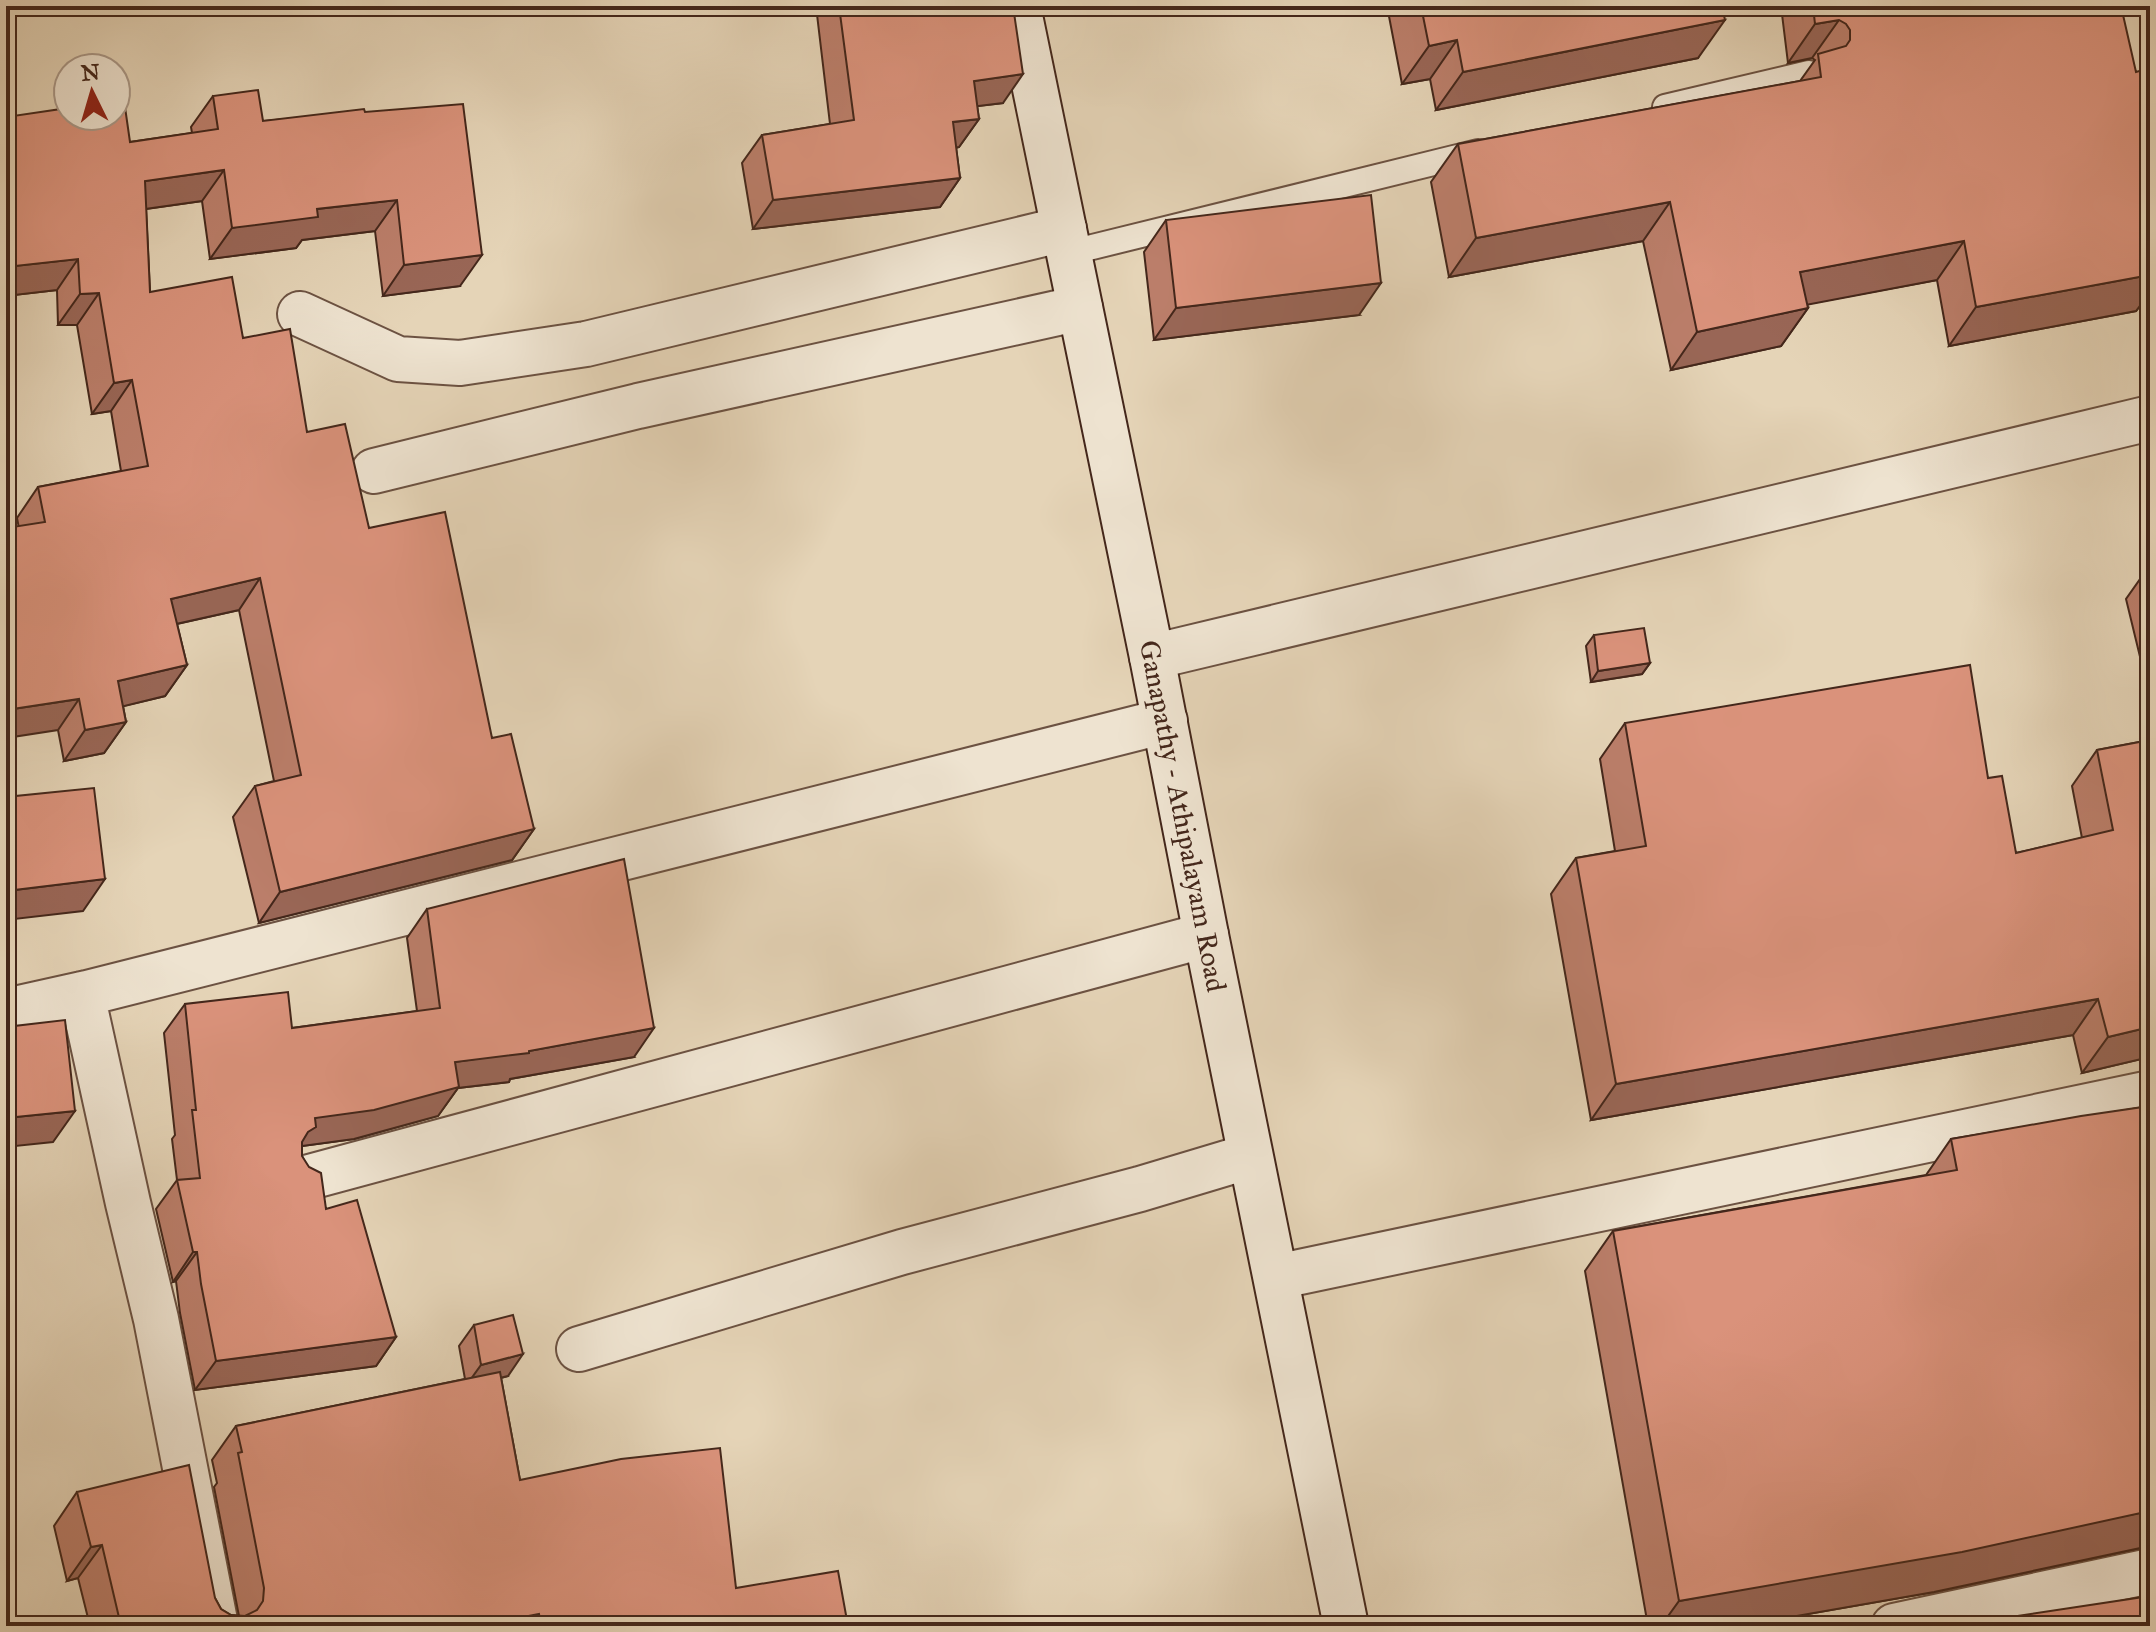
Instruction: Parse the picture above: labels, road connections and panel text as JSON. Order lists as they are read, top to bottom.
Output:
{
  "streets": {
    "street": ["Ganapathy - Athipalayam Road"]
  },
  "north": "top"
}
